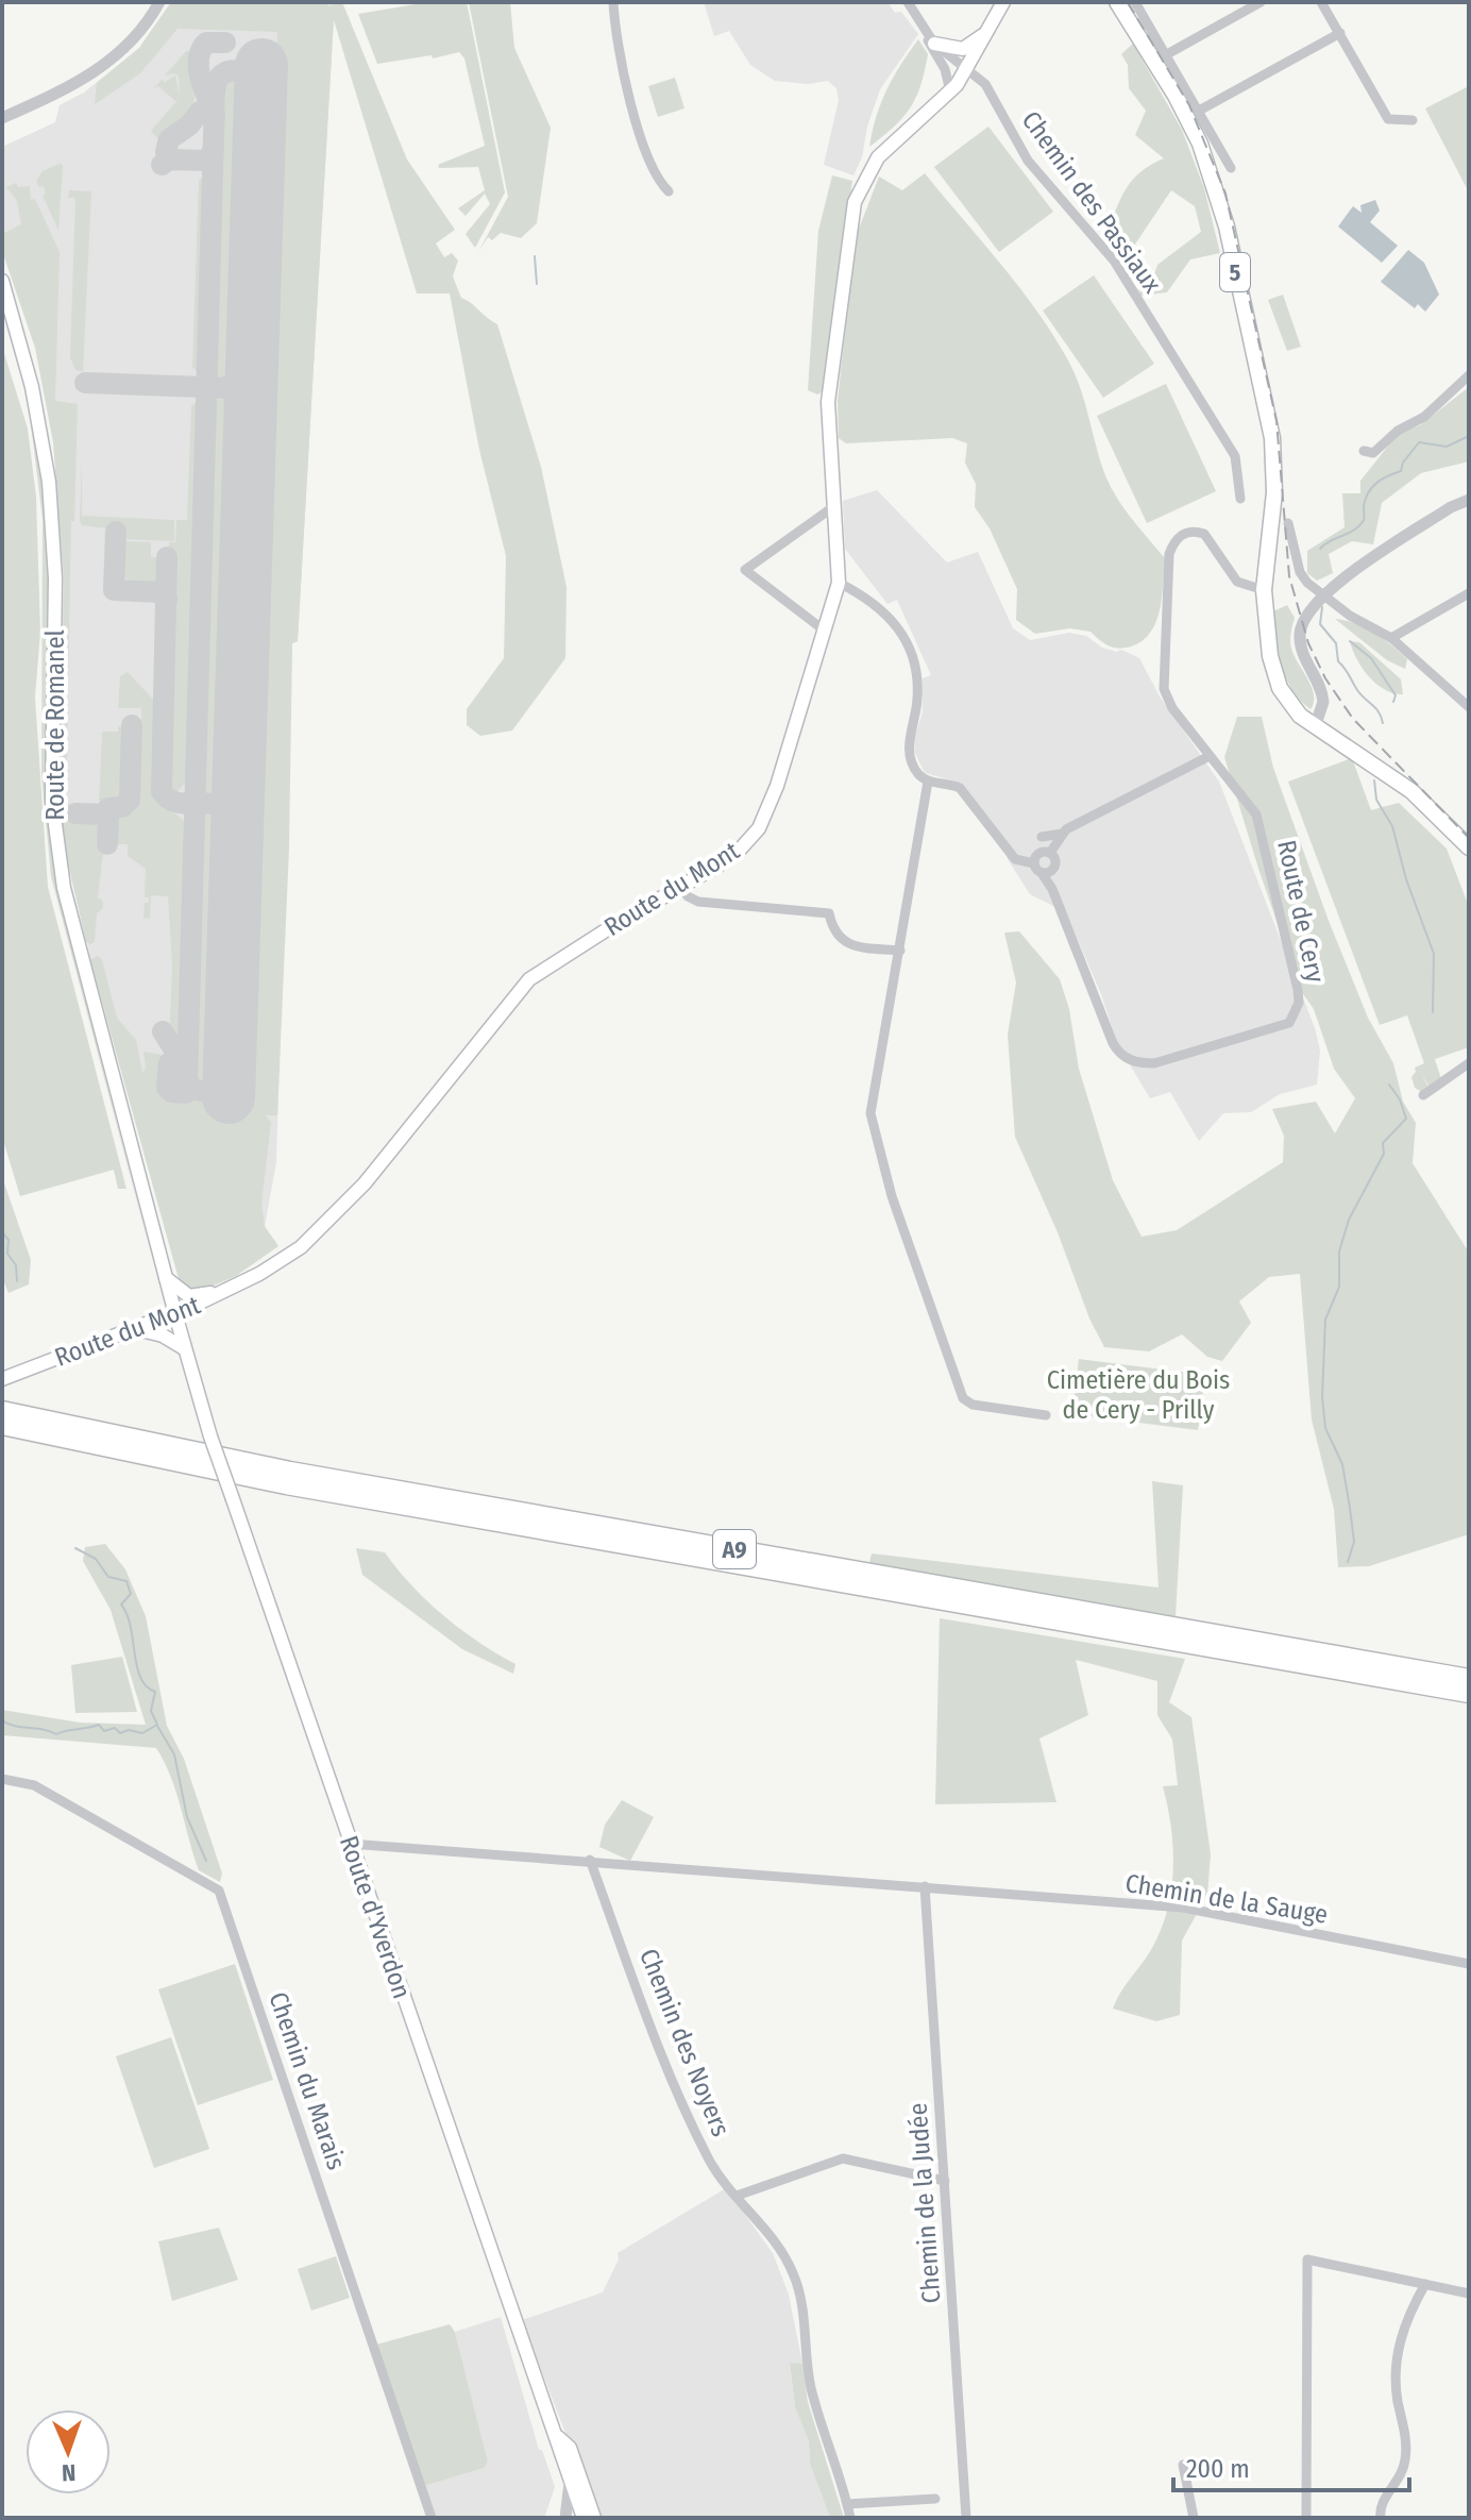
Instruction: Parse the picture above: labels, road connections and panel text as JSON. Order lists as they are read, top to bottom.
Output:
{
  "streets": {
    "highway": ["A9"],
    "main road": [
      "5",
      "Route de Romanel",
      "Route du Mont",
      "Route d'Yverdon"
    ],
    "street": [
      "Chemin des Passiaux",
      "Route de Cery",
      "Chemin de la Sauge",
      "Chemin des Noyers",
      "Chemin du Marais",
      "Chemin de la Judée"
    ]
  },
  "crossings": [
    ["Chemin des Passiaux", "Route du Mont"],
    ["5", "Route de Cery"],
    ["Route de Romanel", "Route du Mont"],
    ["Route de Romanel", "Route d'Yverdon"],
    ["Route du Mont", "Route d'Yverdon"],
    ["Chemin de la Sauge", "Route d'Yverdon"],
    ["Chemin de la Sauge", "Chemin des Noyers"],
    ["Chemin de la Sauge", "Chemin de la Judée"]
  ],
  "parks": ["Cimetière du Bois de Cery - Prilly"],
  "scale_bar": "200 m",
  "north": "bottom"
}
